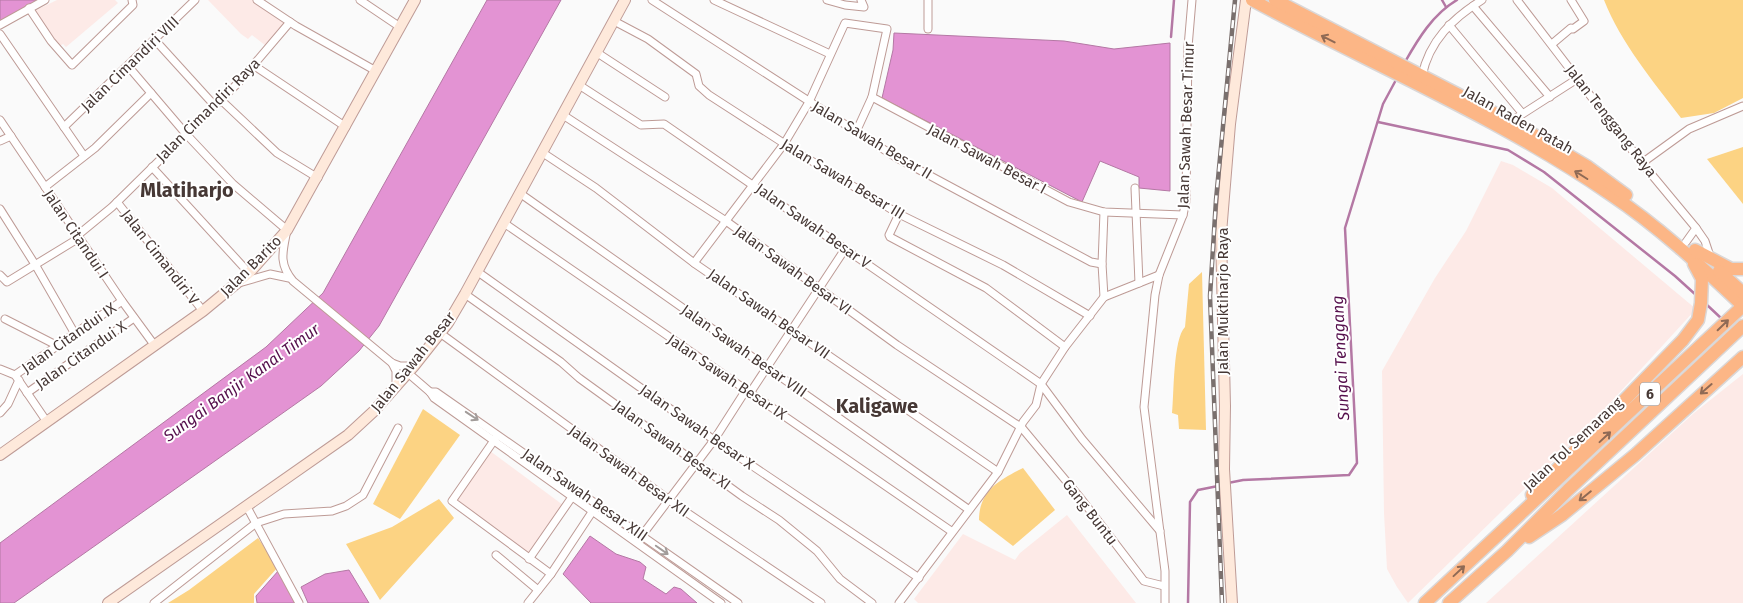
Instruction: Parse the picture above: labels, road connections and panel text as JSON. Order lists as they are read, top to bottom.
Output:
{
  "streets": {
    "highway": ["Jalan Raden Patah", "6", "Jalan Tol Semarang"],
    "street": [
      "Jalan Cimandiri VIII",
      "Jalan Cimandiri Raya",
      "Jalan Tenggang Raya",
      "Jalan Sawah Besar Timur",
      "Jalan Sawah Besar II",
      "Jalan Sawah Besar I",
      "Jalan Sawah Besar III",
      "Jalan Sawah Besar V",
      "Jalan Citandui I",
      "Jalan Cimandiri V",
      "Jalan Barito",
      "Jalan Sawah Besar VI",
      "Jalan Muktiharjo Raya",
      "Jalan Sawah Besar VII",
      "Jalan Citandui IX",
      "Jalan Sawah Besar VIII",
      "Jalan Citandui X",
      "Jalan Sawah Besar",
      "Jalan Sawah Besar IX",
      "Jalan Sawah Besar X",
      "Jalan Sawah Besar XI",
      "Jalan Sawah Besar XII",
      "Jalan Sawah Besar XIII",
      "Gang Buntu"
    ]
  },
  "crossings": [
    ["Jalan Cimandiri Raya", "Jalan Citandui I"],
    ["Jalan Cimandiri Raya", "Jalan Cimandiri V"],
    ["Jalan Raden Patah", "Jalan Tol Semarang"],
    ["Jalan Sawah Besar Timur", "Jalan Sawah Besar I"],
    ["Jalan Sawah Besar Timur", "Jalan Sawah Besar V"],
    ["Jalan Sawah Besar Timur", "Gang Buntu"],
    ["Jalan Sawah Besar III", "Jalan Sawah Besar"],
    ["Jalan Sawah Besar V", "Jalan Sawah Besar"],
    ["Jalan Citandui I", "Jalan Barito"],
    ["Jalan Citandui I", "Jalan Citandui IX"],
    ["Jalan Citandui I", "Jalan Citandui X"],
    ["Jalan Cimandiri V", "Jalan Barito"],
    ["Jalan Sawah Besar VI", "Jalan Sawah Besar"],
    ["Jalan Sawah Besar VI", "Gang Buntu"],
    ["Jalan Sawah Besar VII", "Jalan Sawah Besar"],
    ["Jalan Sawah Besar VIII", "Jalan Sawah Besar"],
    ["Jalan Sawah Besar", "Jalan Sawah Besar IX"],
    ["Jalan Sawah Besar", "Jalan Sawah Besar X"],
    ["Jalan Sawah Besar", "Jalan Sawah Besar XI"],
    ["Jalan Sawah Besar", "Jalan Sawah Besar XII"],
    ["Jalan Sawah Besar", "Jalan Sawah Besar XIII"]
  ],
  "districts": ["Mlatiharjo", "Kaligawe"],
  "water": ["Sungai Tenggang", "Sungai Banjir Kanal Timur"]
}
